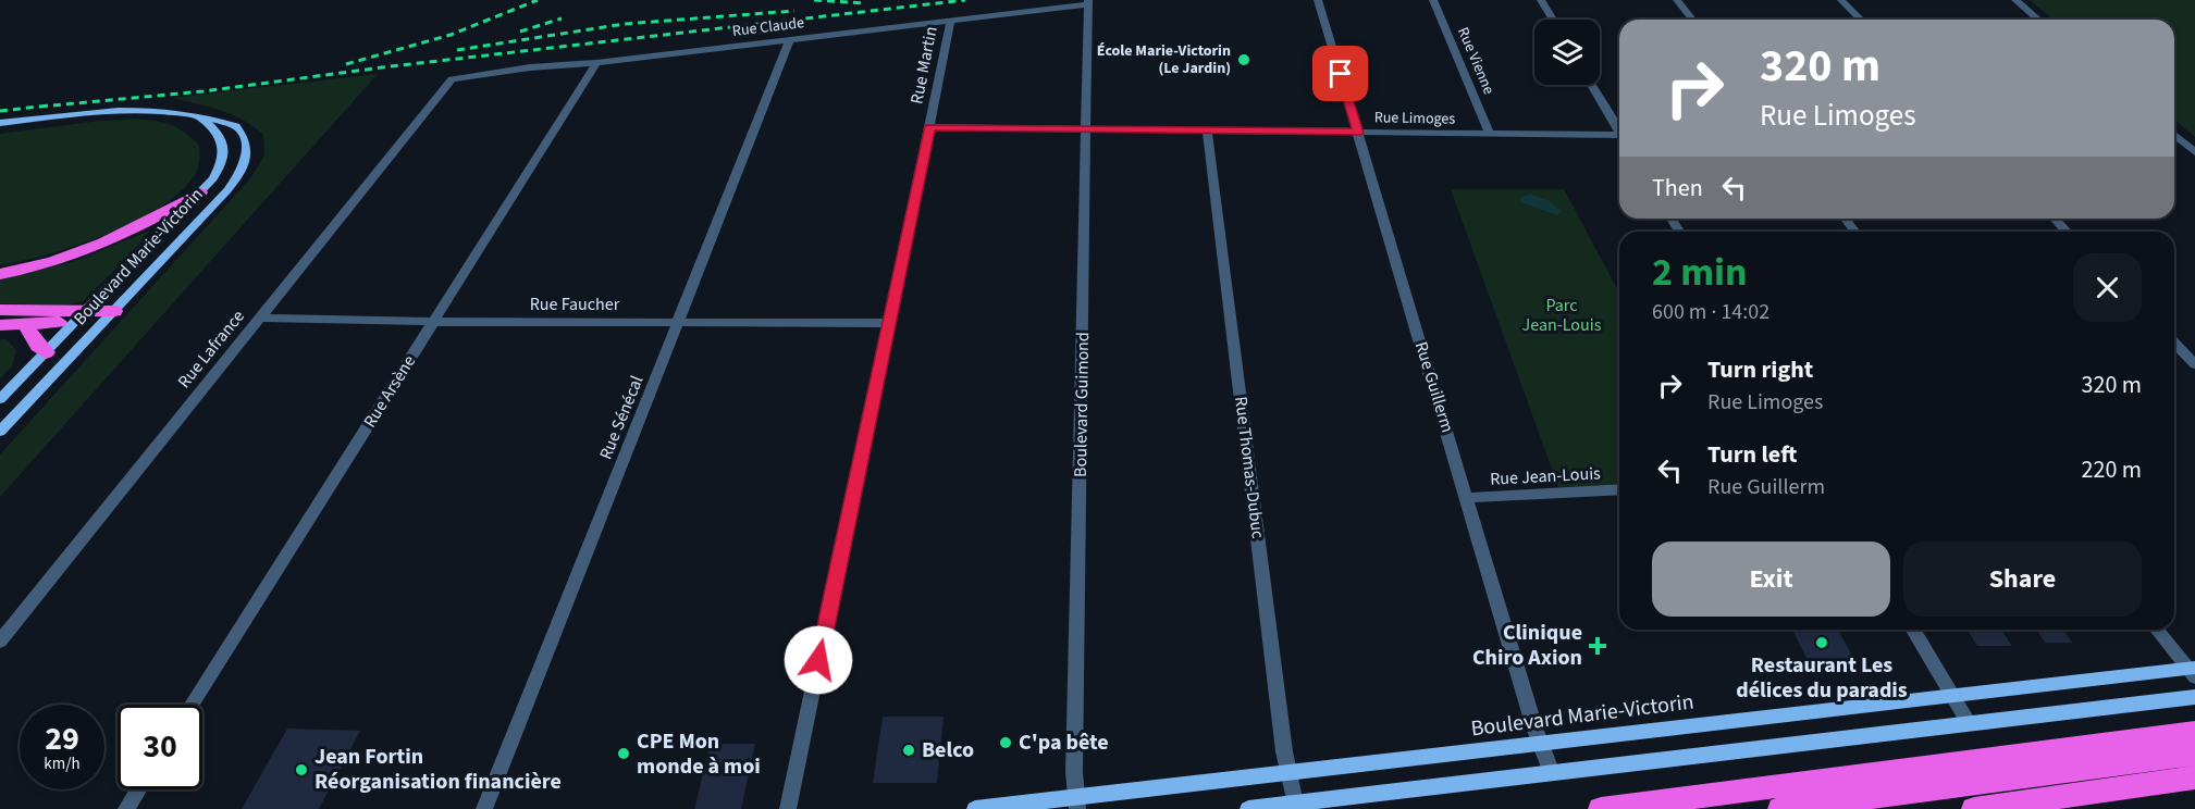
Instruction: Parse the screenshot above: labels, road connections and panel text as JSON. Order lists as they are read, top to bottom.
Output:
{
  "streets": {
    "street": [
      "Rue Claude",
      "Rue Vienne",
      "Rue Martin",
      "Rue Limoges",
      "Boulevard Marie-Victorin",
      "Rue Faucher",
      "Rue Lafrance",
      "Rue Guillerm",
      "Rue Arsène",
      "Boulevard Guimond",
      "Rue Sénécal",
      "Rue Thomas-Dubuc",
      "Rue Jean-Louis"
    ]
  },
  "crossings": [
    ["Rue Claude", "Rue Martin"],
    ["Rue Claude", "Rue Lafrance"],
    ["Rue Claude", "Rue Arsène"],
    ["Rue Claude", "Boulevard Guimond"],
    ["Rue Claude", "Rue Sénécal"],
    ["Rue Vienne", "Rue Limoges"],
    ["Rue Martin", "Rue Limoges"],
    ["Rue Martin", "Rue Faucher"],
    ["Rue Limoges", "Rue Guillerm"],
    ["Rue Limoges", "Boulevard Guimond"],
    ["Rue Limoges", "Rue Thomas-Dubuc"],
    ["Boulevard Marie-Victorin", "Rue Guillerm"],
    ["Boulevard Marie-Victorin", "Boulevard Guimond"],
    ["Boulevard Marie-Victorin", "Rue Thomas-Dubuc"],
    ["Rue Faucher", "Rue Lafrance"],
    ["Rue Faucher", "Rue Arsène"],
    ["Rue Faucher", "Rue Sénécal"],
    ["Rue Guillerm", "Rue Jean-Louis"]
  ],
  "parks": ["Parc Jean-Louis"],
  "places": {
    "other": [
      "École Marie-Victorin (Le Jardin)",
      "Restaurant Les délices du paradis",
      "C'pa bête",
      "Belco",
      "CPE Mon monde à moi",
      "Jean Fortin Réorganisation financière"
    ],
    "health": ["Clinique Chiro Axion"]
  },
  "page": {
    "turn": ["320 m", "Rue Limoges"],
    "then": "Then",
    "heading": ["2 min", "600 m · 14:02"],
    "list": [
      {
        "name": "Turn right",
        "note": "Rue Limoges",
        "value": "320 m"
      },
      {
        "name": "Turn left",
        "note": "Rue Guillerm",
        "value": "220 m"
      }
    ],
    "buttons": ["Exit", "Share"],
    "speed": "29 km/h",
    "limit": "30"
  }
}
